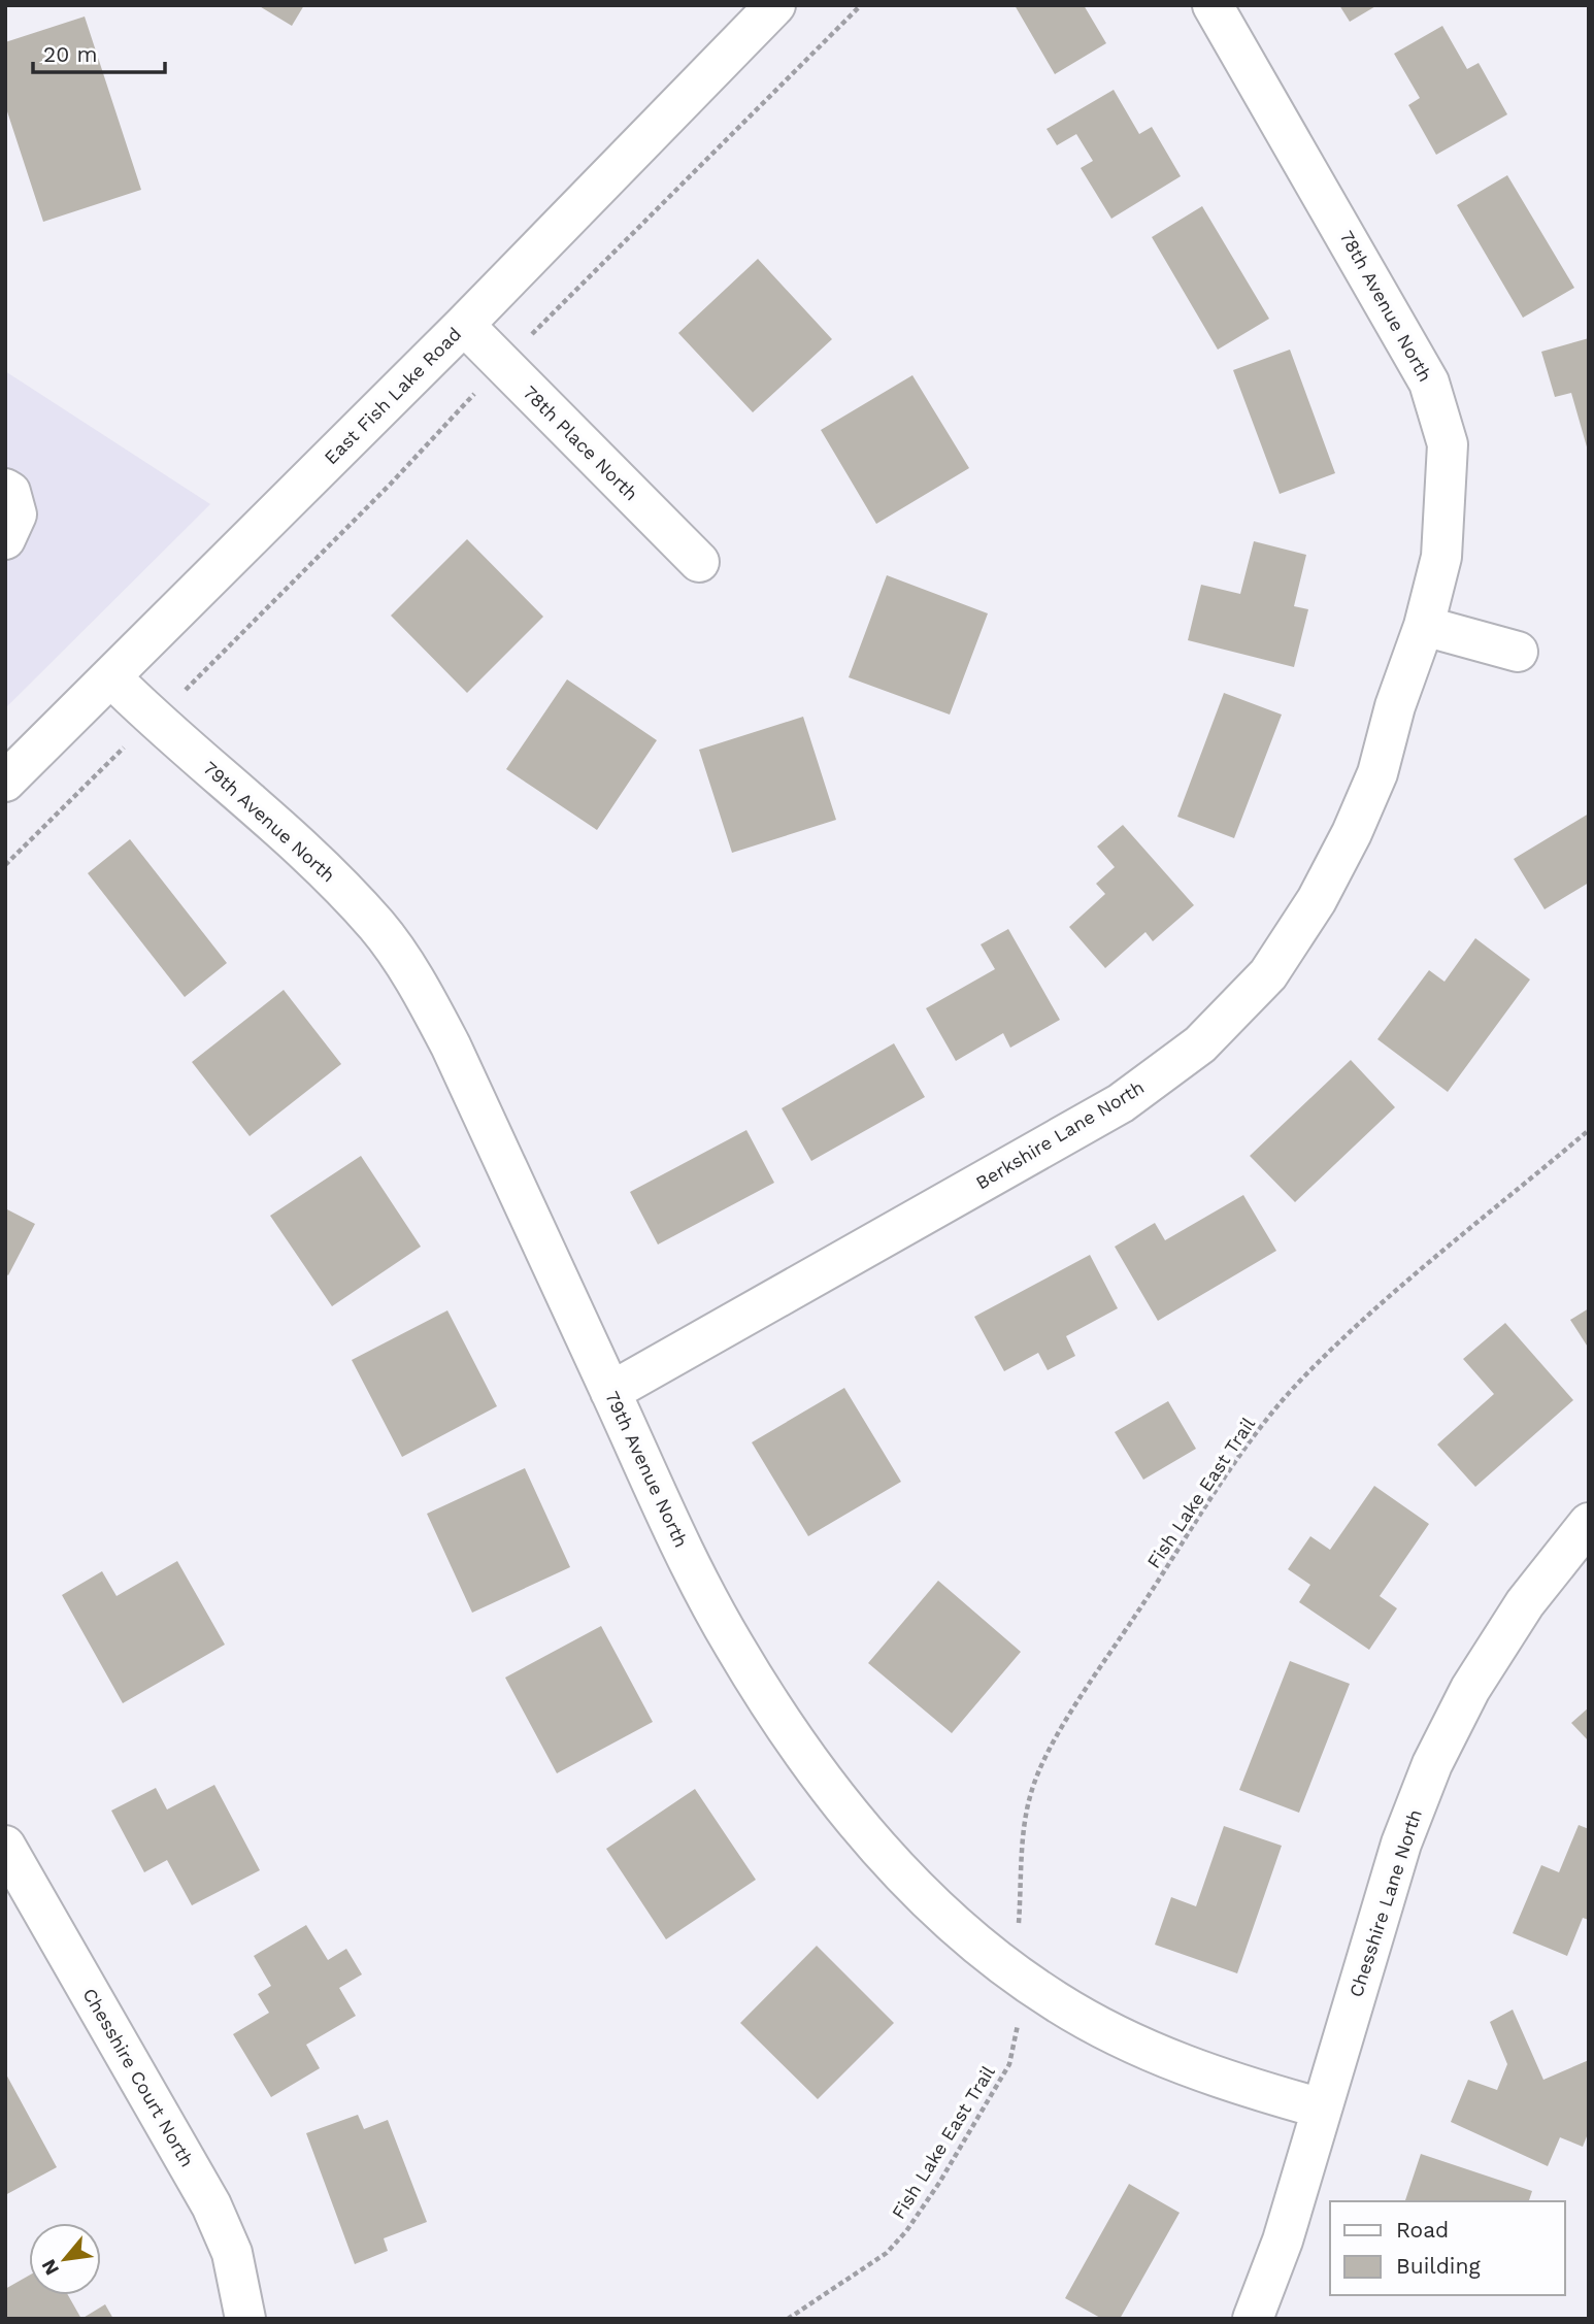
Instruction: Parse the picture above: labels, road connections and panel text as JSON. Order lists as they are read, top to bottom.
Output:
{
  "streets": {
    "street": [
      "78th Avenue North",
      "East Fish Lake Road",
      "78th Place North",
      "79th Avenue North",
      "Berkshire Lane North",
      "Chesshire Lane North",
      "Chesshire Court North"
    ],
    "path": ["Fish Lake East Trail"]
  },
  "crossings": [
    ["78th Avenue North", "Berkshire Lane North"],
    ["East Fish Lake Road", "78th Place North"],
    ["East Fish Lake Road", "79th Avenue North"],
    ["79th Avenue North", "Berkshire Lane North"],
    ["79th Avenue North", "Chesshire Lane North"]
  ],
  "legend": ["Road", "Building"],
  "scale_bar": "20 m",
  "north": "bottom left"
}
